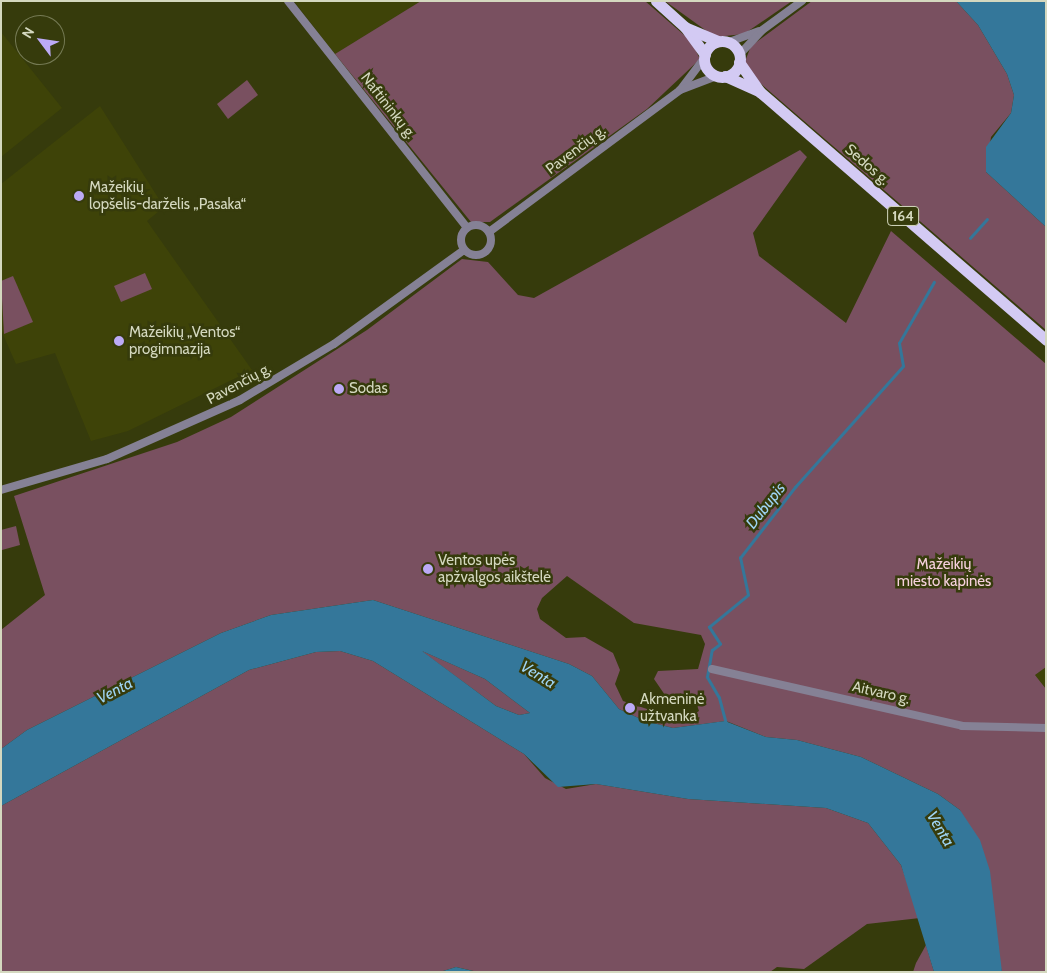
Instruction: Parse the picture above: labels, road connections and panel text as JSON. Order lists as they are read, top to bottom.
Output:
{
  "streets": {
    "main road": ["Sedos g.", "164"],
    "street": ["Naftininkų g.", "Pavenčių g.", "Aitvaro g."]
  },
  "crossings": [
    ["Naftininkų g.", "Pavenčių g."],
    ["Pavenčių g.", "Sedos g."],
    ["Pavenčių g.", "164"],
    ["Sedos g.", "164"]
  ],
  "water": ["Dubupis", "Venta"],
  "parks": ["Mažeikių miesto kapinės"],
  "places": [
    "Mažeikių lopšelis-darželis „Pasaka“",
    "Mažeikių „Ventos“ progimnazija",
    "Sodas",
    "Ventos upės apžvalgos aikštelė",
    "Akmeninė užtvanka"
  ],
  "north": "top left"
}
